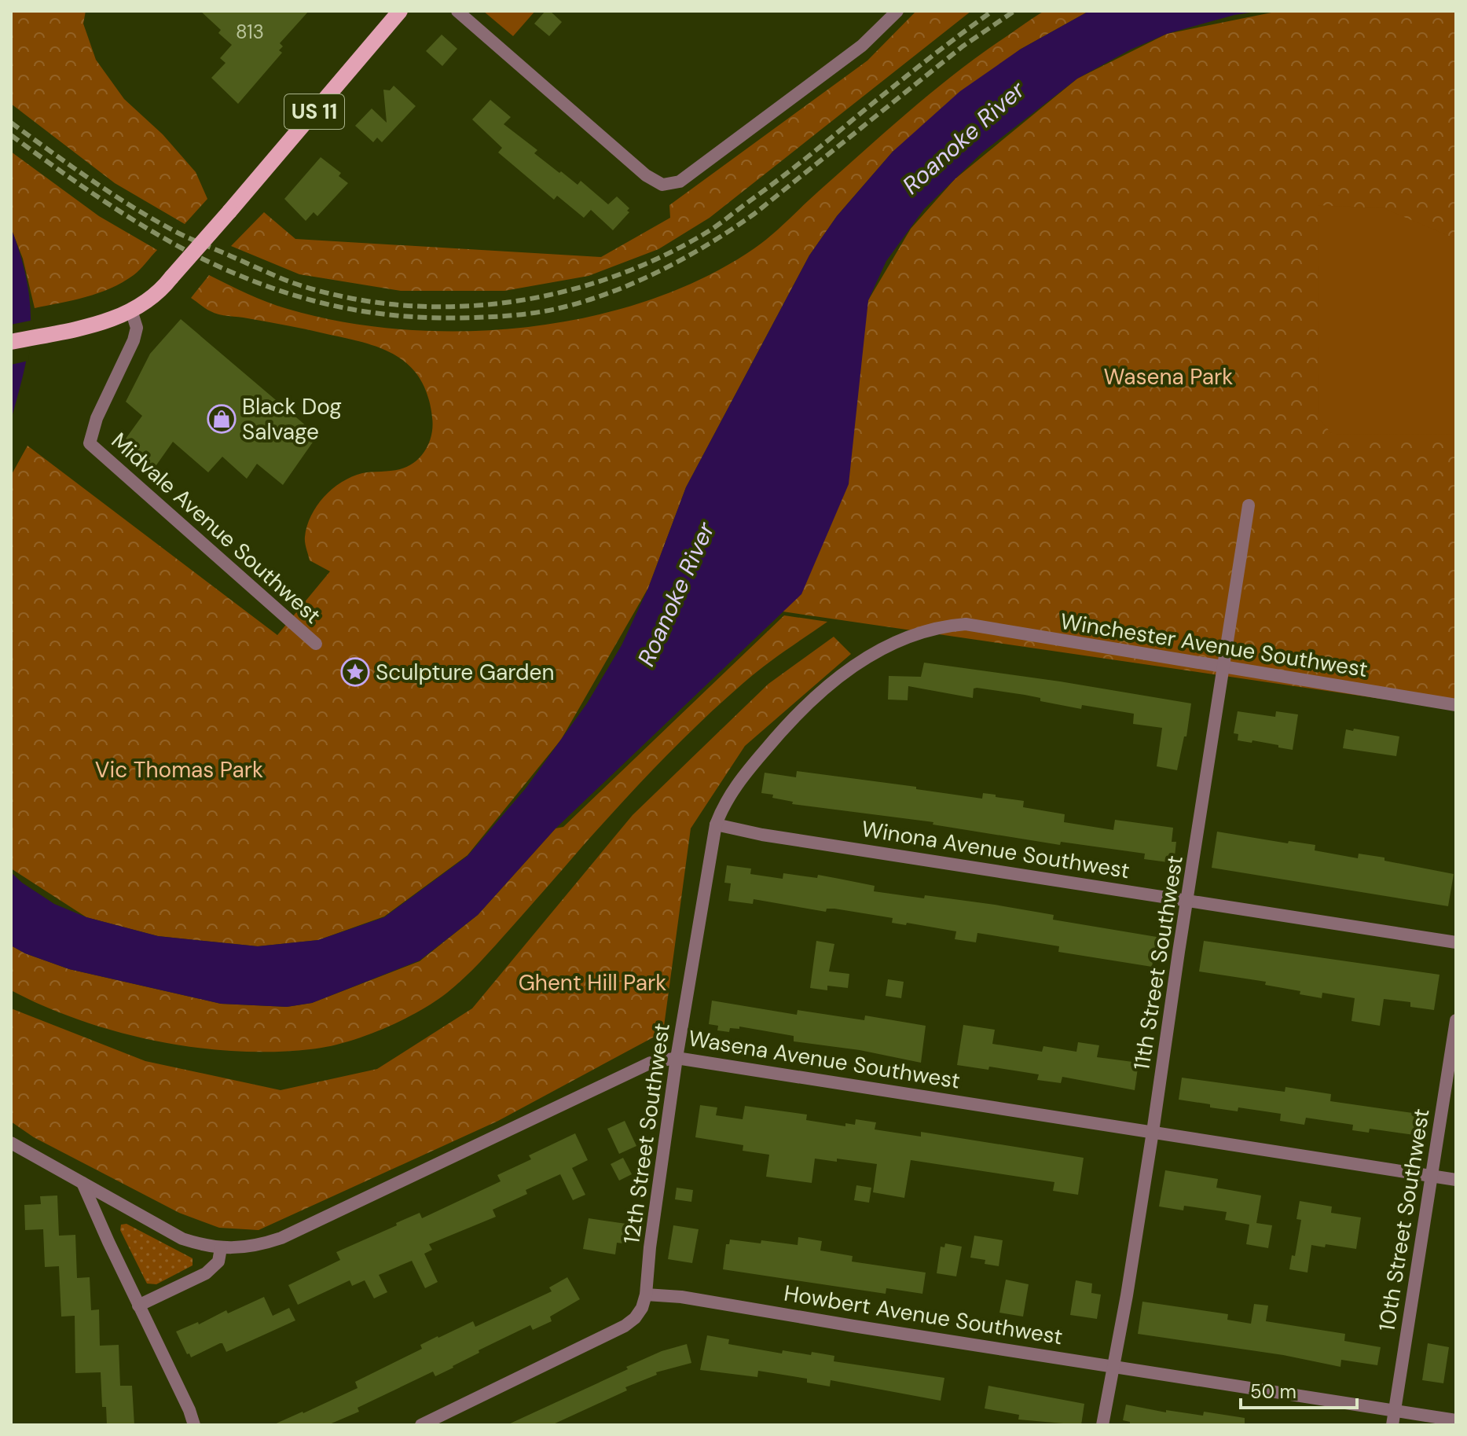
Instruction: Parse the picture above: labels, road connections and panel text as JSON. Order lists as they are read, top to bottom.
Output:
{
  "streets": {
    "main road": ["US 11"],
    "street": [
      "Midvale Avenue Southwest",
      "Winchester Avenue Southwest",
      "Winona Avenue Southwest",
      "11th Street Southwest",
      "Wasena Avenue Southwest",
      "12th Street Southwest",
      "10th Street Southwest",
      "Howbert Avenue Southwest"
    ]
  },
  "crossings": [
    ["US 11", "Midvale Avenue Southwest"],
    ["Winchester Avenue Southwest", "11th Street Southwest"],
    ["Winchester Avenue Southwest", "12th Street Southwest"],
    ["Winona Avenue Southwest", "11th Street Southwest"],
    ["Winona Avenue Southwest", "12th Street Southwest"],
    ["11th Street Southwest", "Wasena Avenue Southwest"],
    ["11th Street Southwest", "Howbert Avenue Southwest"],
    ["Wasena Avenue Southwest", "12th Street Southwest"],
    ["Wasena Avenue Southwest", "10th Street Southwest"],
    ["12th Street Southwest", "Howbert Avenue Southwest"],
    ["10th Street Southwest", "Howbert Avenue Southwest"]
  ],
  "water": ["Roanoke River"],
  "parks": ["Wasena Park", "Vic Thomas Park", "Ghent Hill Park"],
  "places": {
    "shop": ["Black Dog Salvage"],
    "place": ["Sculpture Garden"]
  },
  "house_numbers": ["813"],
  "scale_bar": "50 m"
}
